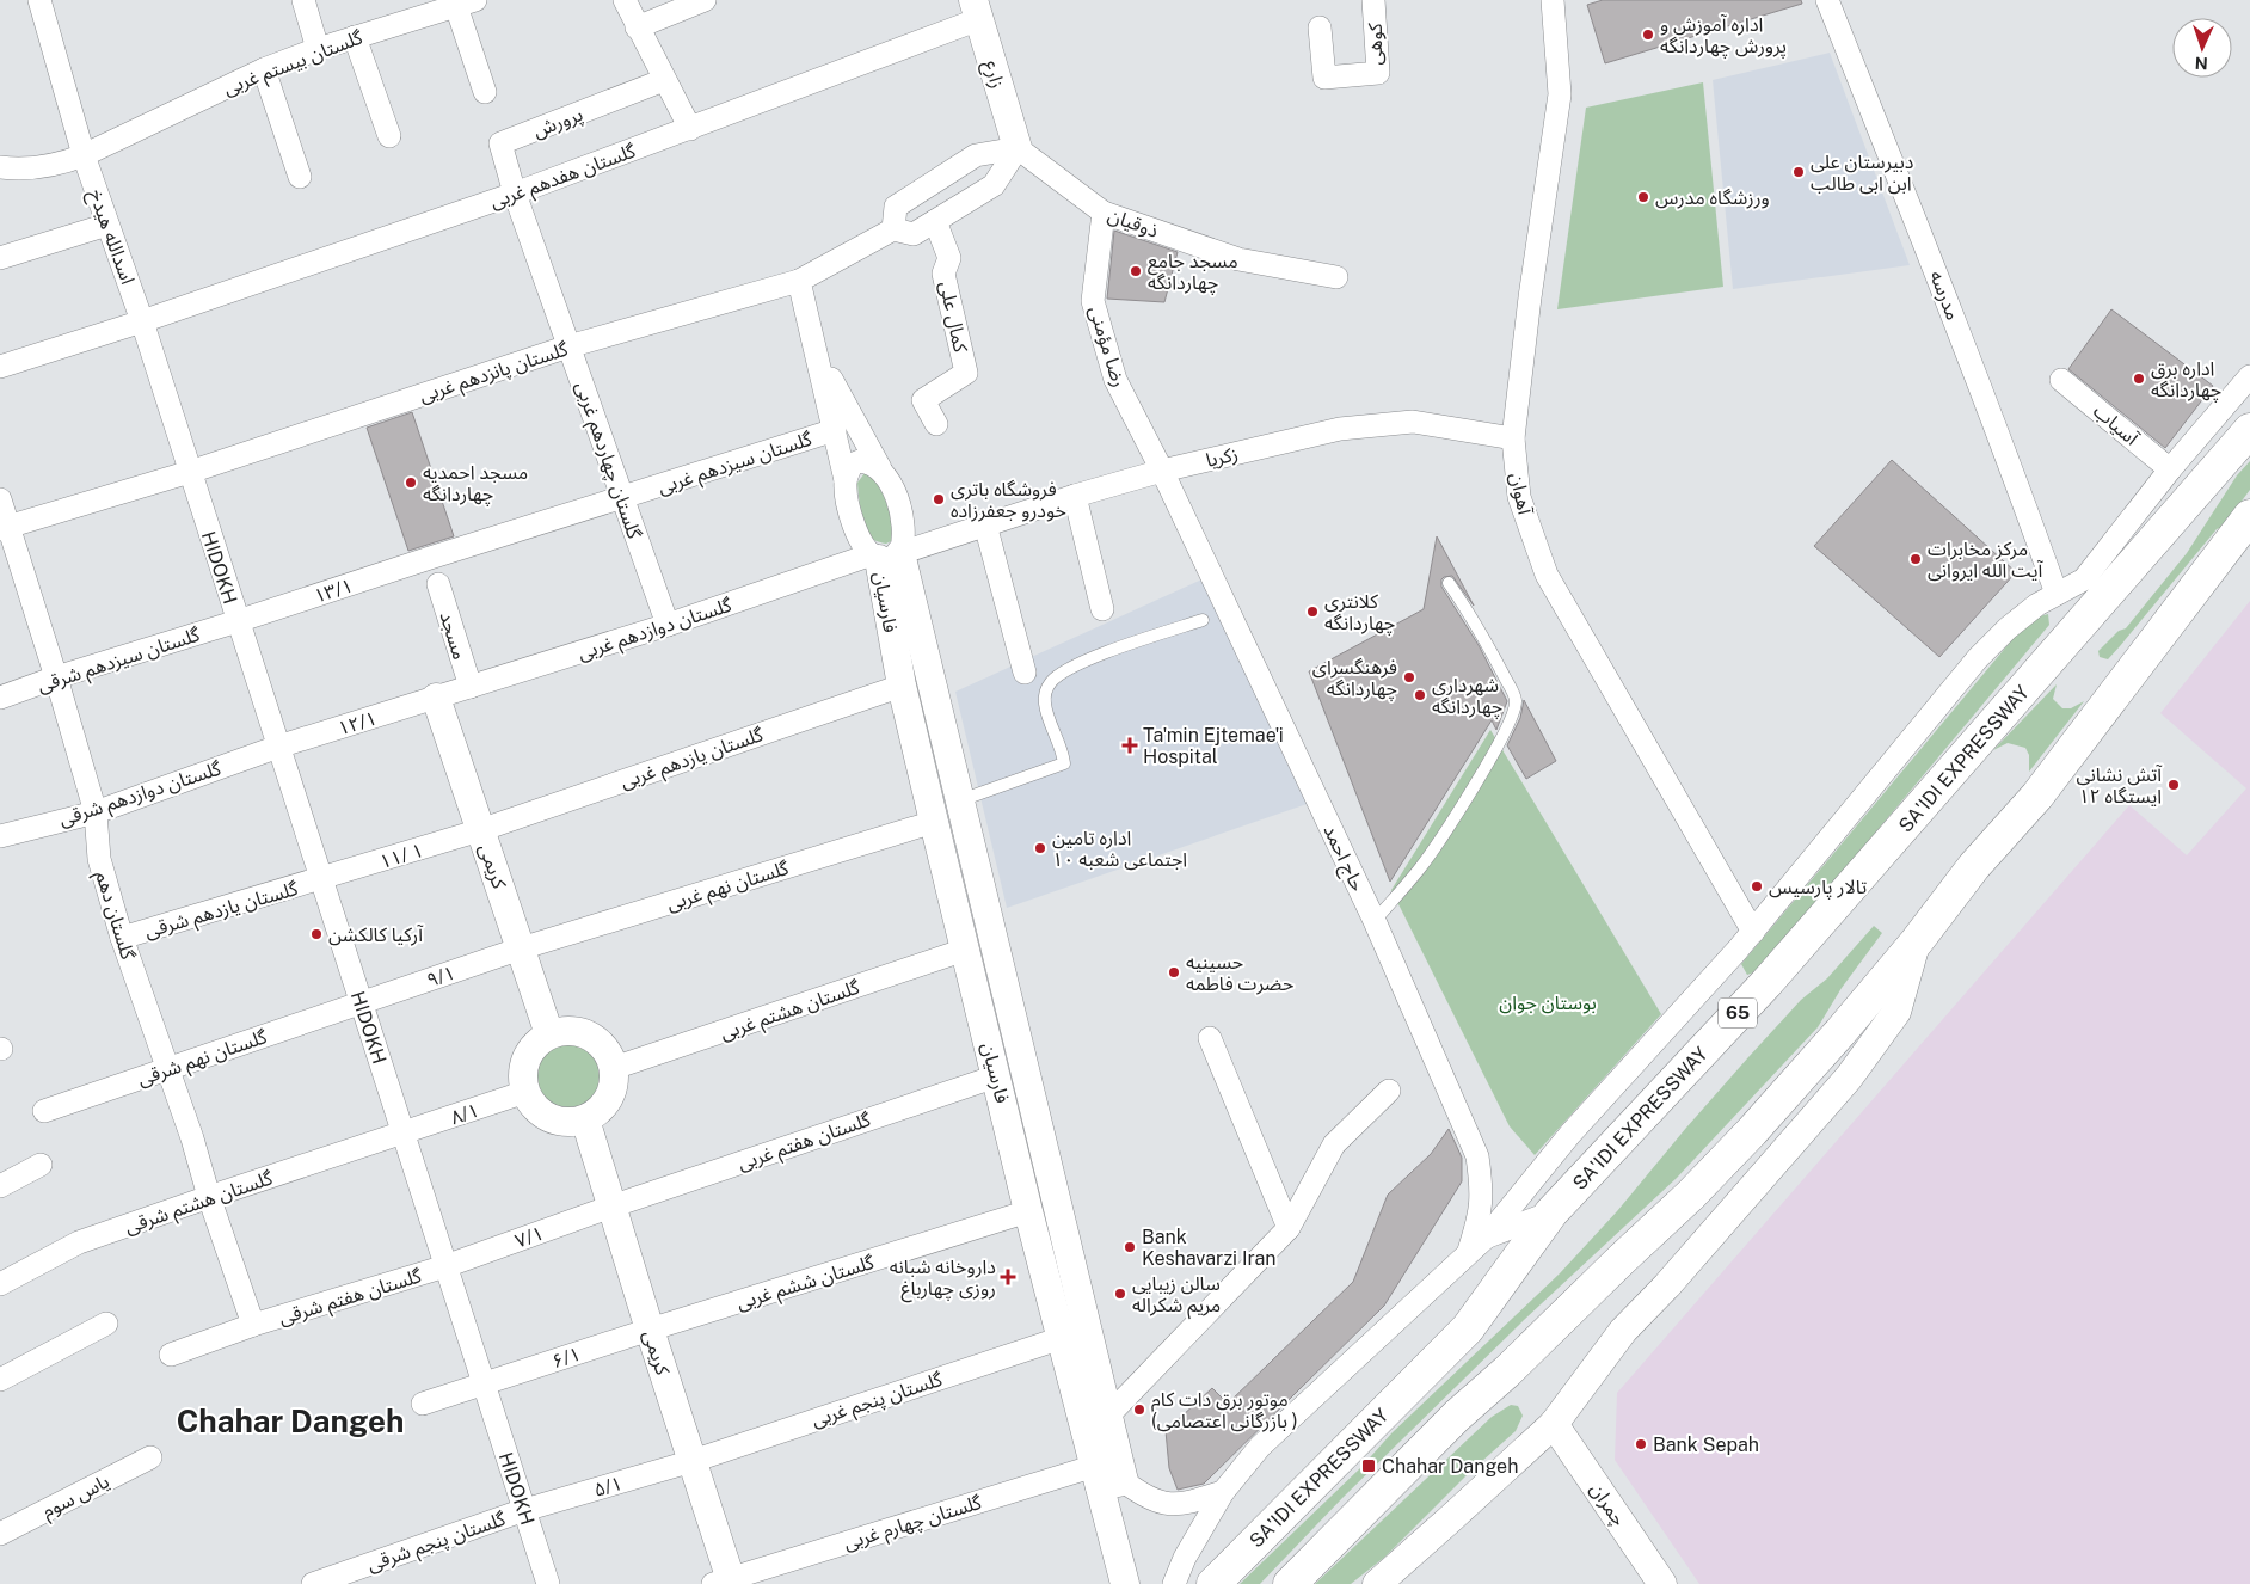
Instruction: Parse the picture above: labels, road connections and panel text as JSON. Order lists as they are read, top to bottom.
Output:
{
  "streets": {
    "highway": ["SA'IDI EXPRESSWAY", "65"],
    "street": [
      "کوهی",
      "گلستان بیستم غربی",
      "زارع",
      "پرورش",
      "گلستان هفدهم غربی",
      "ذوقیان",
      "اسدالله هیدخ",
      "مدرسه",
      "کمال علی",
      "رضا مؤمنی",
      "گلستان پانزدهم غربی",
      "آسیاب",
      "زکریا",
      "گلستان چهاردهم غربی",
      "گلستان سیزدهم غربی",
      "آهوان",
      "HIDOKH",
      "۱۳/۱",
      "فارسیان",
      "گلستان دوازدهم غربی",
      "مسجد",
      "گلستان سیزدهم شرقی",
      "۱۲/۱",
      "گلستان یازدهم غربی",
      "گلستان دوازدهم شرقی",
      "۱۱/ ۱",
      "حاج احمد",
      "کریمی",
      "گلستان نهم غربی",
      "گلستان یازدهم شرقی",
      "گلستان دهم",
      "۹/۱",
      "گلستان هشتم غربی",
      "گلستان نهم شرقی",
      "۸/۱",
      "گلستان هفتم غربی",
      "گلستان هشتم شرقی",
      "۷/۱",
      "گلستان ششم غربی",
      "گلستان هفتم شرقی",
      "۶/۱",
      "گلستان پنجم غربی",
      "۵/۱",
      "یاس سوم",
      "چمران",
      "گلستان چهارم غربی",
      "گلستان پنجم شرقی"
    ]
  },
  "crossings": [
    ["گلستان بیستم غربی", "اسدالله هیدخ"],
    ["زارع", "گلستان هفدهم غربی"],
    ["زارع", "ذوقیان"],
    ["پرورش", "گلستان هفدهم غربی"],
    ["پرورش", "گلستان چهاردهم غربی"],
    ["گلستان هفدهم غربی", "اسدالله هیدخ"],
    ["گلستان هفدهم غربی", "گلستان چهاردهم غربی"],
    ["ذوقیان", "رضا مؤمنی"],
    ["اسدالله هیدخ", "گلستان پانزدهم غربی"],
    ["اسدالله هیدخ", "HIDOKH"],
    ["رضا مؤمنی", "زکریا"],
    ["رضا مؤمنی", "حاج احمد"],
    ["گلستان پانزدهم غربی", "گلستان چهاردهم غربی"],
    ["گلستان پانزدهم غربی", "HIDOKH"],
    ["گلستان پانزدهم غربی", "گلستان دهم"],
    ["زکریا", "آهوان"],
    ["زکریا", "فارسیان"],
    ["زکریا", "گلستان دوازدهم غربی"],
    ["زکریا", "حاج احمد"],
    ["گلستان چهاردهم غربی", "گلستان سیزدهم غربی"],
    ["گلستان چهاردهم غربی", "گلستان دوازدهم غربی"],
    ["گلستان سیزدهم غربی", "۱۳/۱"],
    ["HIDOKH", "۱۳/۱"],
    ["HIDOKH", "گلستان سیزدهم شرقی"],
    ["HIDOKH", "۱۲/۱"],
    ["HIDOKH", "گلستان دوازدهم شرقی"],
    ["HIDOKH", "۱۱/ ۱"],
    ["HIDOKH", "گلستان یازدهم شرقی"],
    ["HIDOKH", "۹/۱"],
    ["HIDOKH", "گلستان نهم شرقی"],
    ["HIDOKH", "۸/۱"],
    ["HIDOKH", "گلستان هشتم شرقی"],
    ["HIDOKH", "۷/۱"],
    ["HIDOKH", "گلستان هفتم شرقی"],
    ["HIDOKH", "۶/۱"],
    ["HIDOKH", "۵/۱"],
    ["HIDOKH", "گلستان پنجم شرقی"],
    ["۱۳/۱", "گلستان سیزدهم شرقی"],
    ["فارسیان", "گلستان دوازدهم غربی"],
    ["فارسیان", "گلستان یازدهم غربی"],
    ["فارسیان", "گلستان نهم غربی"],
    ["فارسیان", "گلستان هشتم غربی"],
    ["فارسیان", "گلستان هفتم غربی"],
    ["فارسیان", "گلستان ششم غربی"],
    ["فارسیان", "گلستان پنجم غربی"],
    ["فارسیان", "گلستان چهارم غربی"],
    ["گلستان دوازدهم غربی", "مسجد"],
    ["گلستان دوازدهم غربی", "۱۲/۱"],
    ["گلستان دوازدهم غربی", "کریمی"],
    ["گلستان سیزدهم شرقی", "گلستان دهم"],
    ["۱۲/۱", "گلستان دوازدهم شرقی"],
    ["۱۲/۱", "کریمی"],
    ["گلستان یازدهم غربی", "۱۱/ ۱"],
    ["گلستان یازدهم غربی", "کریمی"],
    ["گلستان دوازدهم شرقی", "گلستان دهم"],
    ["۱۱/ ۱", "کریمی"],
    ["۱۱/ ۱", "گلستان یازدهم شرقی"],
    ["کریمی", "گلستان نهم غربی"],
    ["کریمی", "۹/۱"],
    ["کریمی", "گلستان هشتم غربی"],
    ["کریمی", "۸/۱"],
    ["کریمی", "گلستان هفتم غربی"],
    ["کریمی", "۷/۱"],
    ["کریمی", "گلستان ششم غربی"],
    ["کریمی", "۶/۱"],
    ["کریمی", "گلستان پنجم غربی"],
    ["کریمی", "۵/۱"],
    ["کریمی", "گلستان چهارم غربی"],
    ["گلستان نهم غربی", "۹/۱"],
    ["گلستان یازدهم شرقی", "گلستان دهم"],
    ["گلستان دهم", "گلستان نهم شرقی"],
    ["گلستان دهم", "گلستان هشتم شرقی"],
    ["گلستان دهم", "گلستان هفتم شرقی"],
    ["۹/۱", "گلستان نهم شرقی"],
    ["گلستان هشتم غربی", "۸/۱"],
    ["۸/۱", "گلستان هشتم شرقی"],
    ["گلستان هفتم غربی", "۷/۱"],
    ["۷/۱", "گلستان هفتم شرقی"],
    ["گلستان ششم غربی", "۶/۱"],
    ["گلستان پنجم غربی", "۵/۱"],
    ["۵/۱", "گلستان پنجم شرقی"]
  ],
  "districts": ["Chahar Dangeh"],
  "parks": ["بوستان جوان"],
  "places": {
    "other": [
      "اداره آموزش و پرورش چهاردانگه",
      "دبیرستان علی ابن ابی طالب",
      "ورزشگاه مدرس",
      "مسجد جامع چهاردانگه",
      "اداره برق چهاردانگه",
      "مسجد احمدیه چهاردانگه",
      "فروشگاه باتری خودرو جعفرزاده",
      "مرکز مخابرات آیت الله ایروانی",
      "کلانتری چهاردانگه",
      "فرهنگسرای چهاردانگه",
      "شهرداری چهاردانگه",
      "آتش نشانی ایستگاه ۱۲",
      "اداره تامین اجتماعی شعبه ۱۰",
      "تالار پارسیس",
      "آرکیا کالکشن",
      "حسینیه حضرت فاطمه",
      "Bank Keshavarzi Iran",
      "سالن زیبایی مریم شکراله",
      "موتور برق دات کام (بازرگانی اعتصامی )",
      "Bank Sepah"
    ],
    "health": ["Ta'min Ejtemae'i Hospital", "داروخانه شبانه روزی چهارباغ"],
    "transit": ["Chahar Dangeh"]
  },
  "north": "bottom"
}
